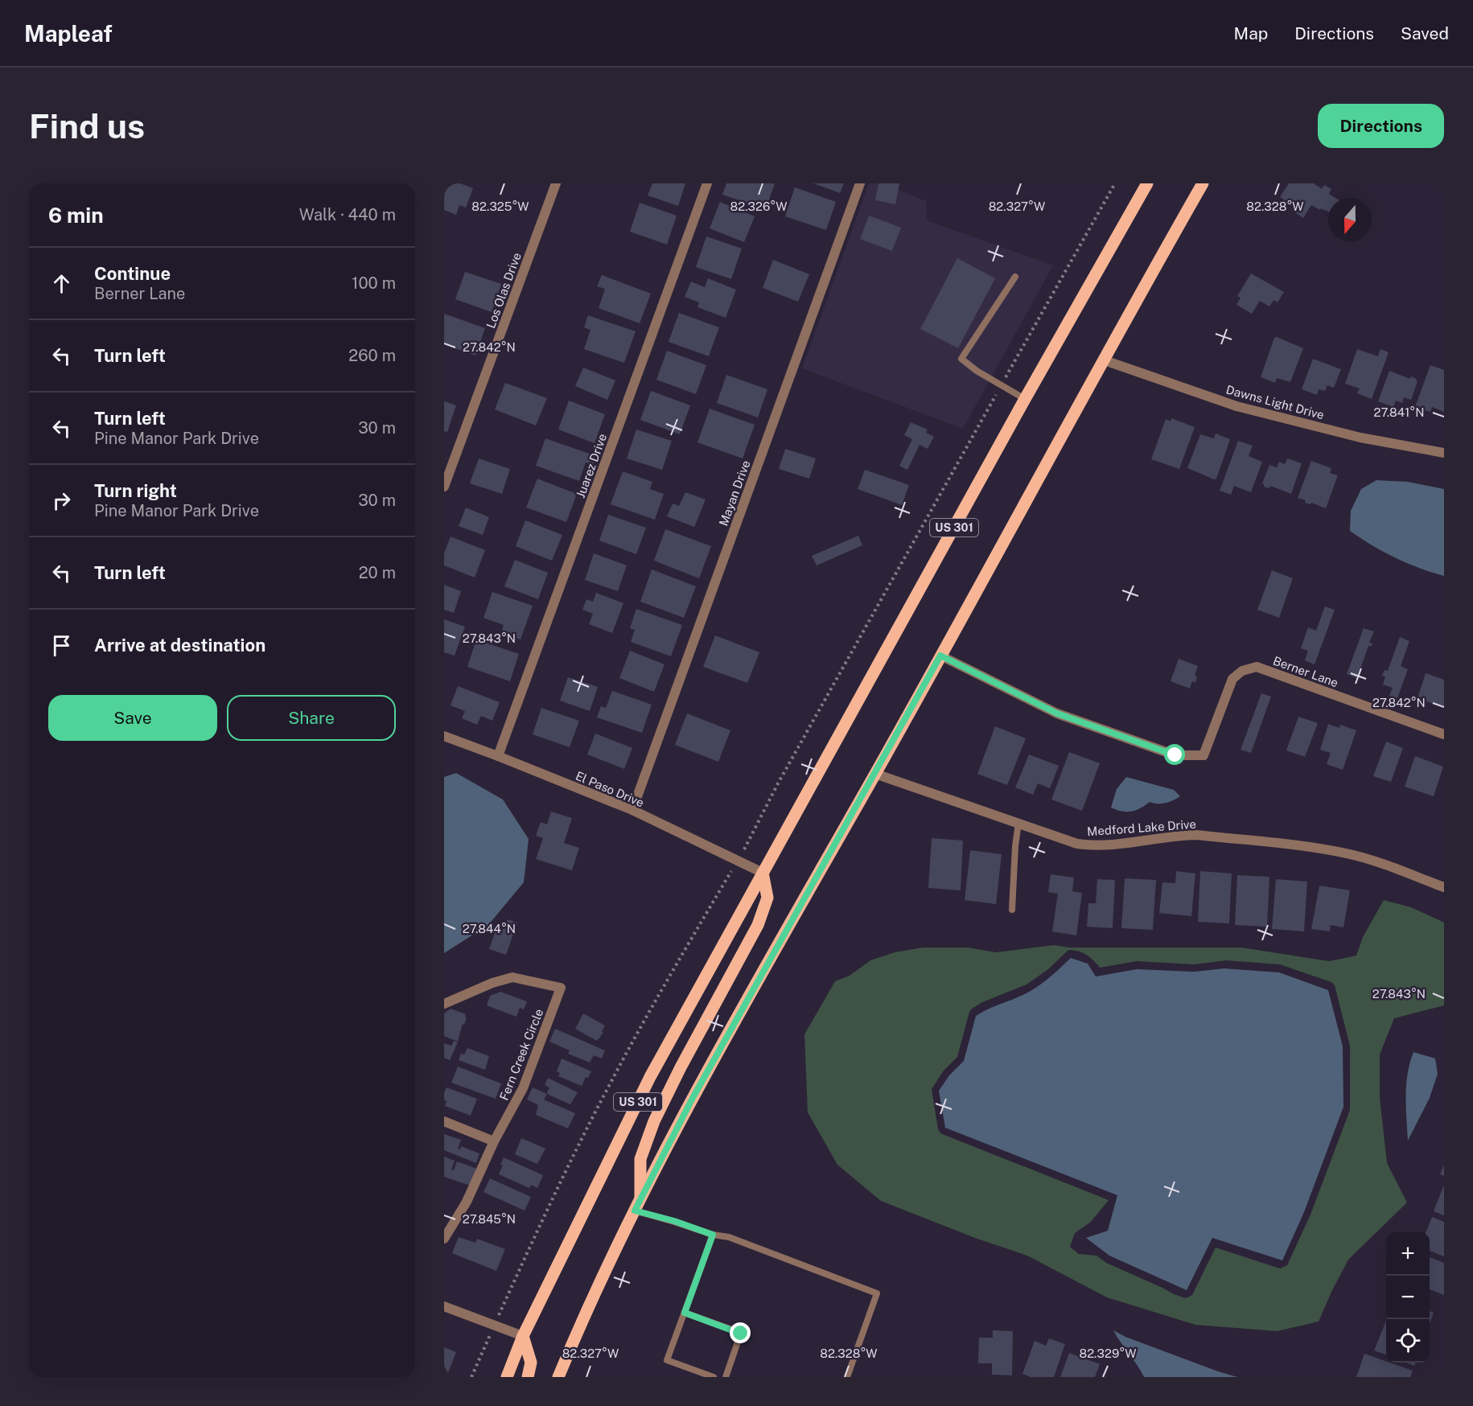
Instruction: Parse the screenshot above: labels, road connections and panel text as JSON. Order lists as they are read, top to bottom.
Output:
{
  "streets": {
    "main road": ["US 301"],
    "street": [
      "Los Olas Drive",
      "Dawns Light Drive",
      "Juarez Drive",
      "Mayan Drive",
      "Berner Lane",
      "El Paso Drive",
      "Medford Lake Drive",
      "Fern Creek Circle"
    ]
  },
  "crossings": [
    ["Juarez Drive", "El Paso Drive"],
    ["Mayan Drive", "El Paso Drive"],
    ["US 301", "El Paso Drive"]
  ],
  "north": "bottom",
  "page": {
    "header": "Mapleaf",
    "nav": ["Map", "Directions", "Saved"],
    "buttons": [
      "Directions",
      ["Save", "Share"]
    ],
    "title": "Find us",
    "heading": ["6 min", "Walk · 440 m"],
    "list": [
      ["Continue", "Berner Lane", "100 m"],
      ["Turn left", "260 m"],
      ["Turn left", "Pine Manor Park Drive", "30 m"],
      ["Turn right", "Pine Manor Park Drive", "30 m"],
      ["Turn left", "20 m"],
      "Arrive at destination"
    ],
    "map_buttons": ["+", "−"]
  },
  "coordinates": [
    "82.325°W",
    "82.326°W",
    "82.327°W",
    "82.328°W",
    "27.842°N",
    "27.841°N",
    "27.843°N",
    "27.844°N",
    "27.845°N",
    "82.329°W"
  ]
}
